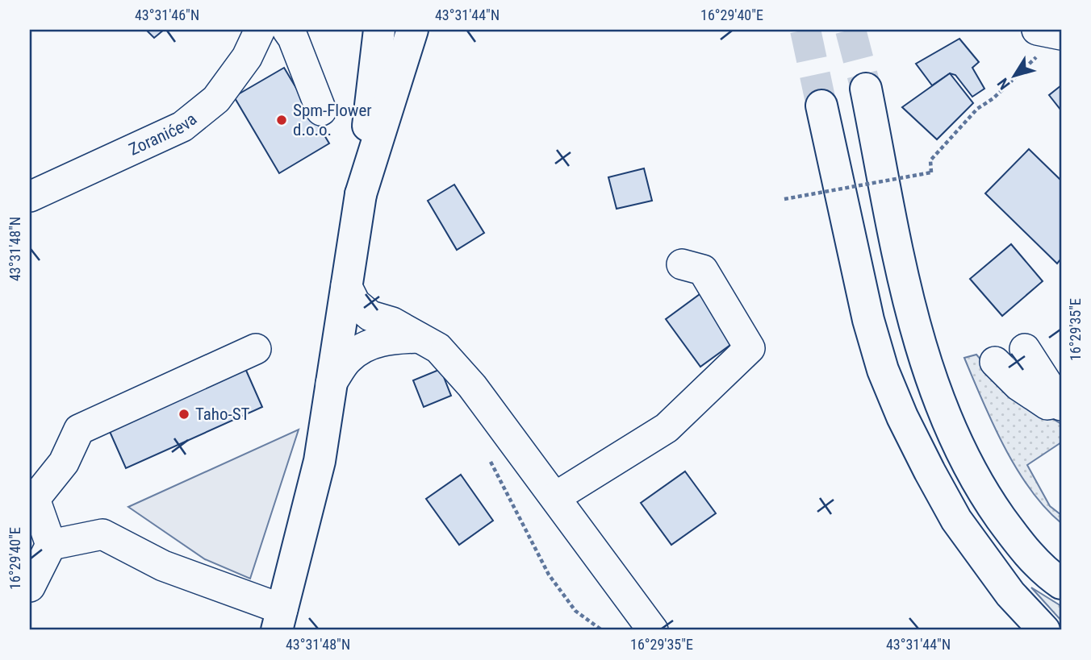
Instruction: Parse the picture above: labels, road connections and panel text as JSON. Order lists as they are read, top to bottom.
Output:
{
  "streets": {
    "street": ["Zoranićeva"]
  },
  "places": ["Spm-Flower d.o.o.", "Taho-ST"],
  "north": "bottom left",
  "coordinates": [
    "43°31'46\"N",
    "43°31'44\"N",
    "16°29'40\"E",
    "43°31'48\"N",
    "16°29'35\"E"
  ]
}
